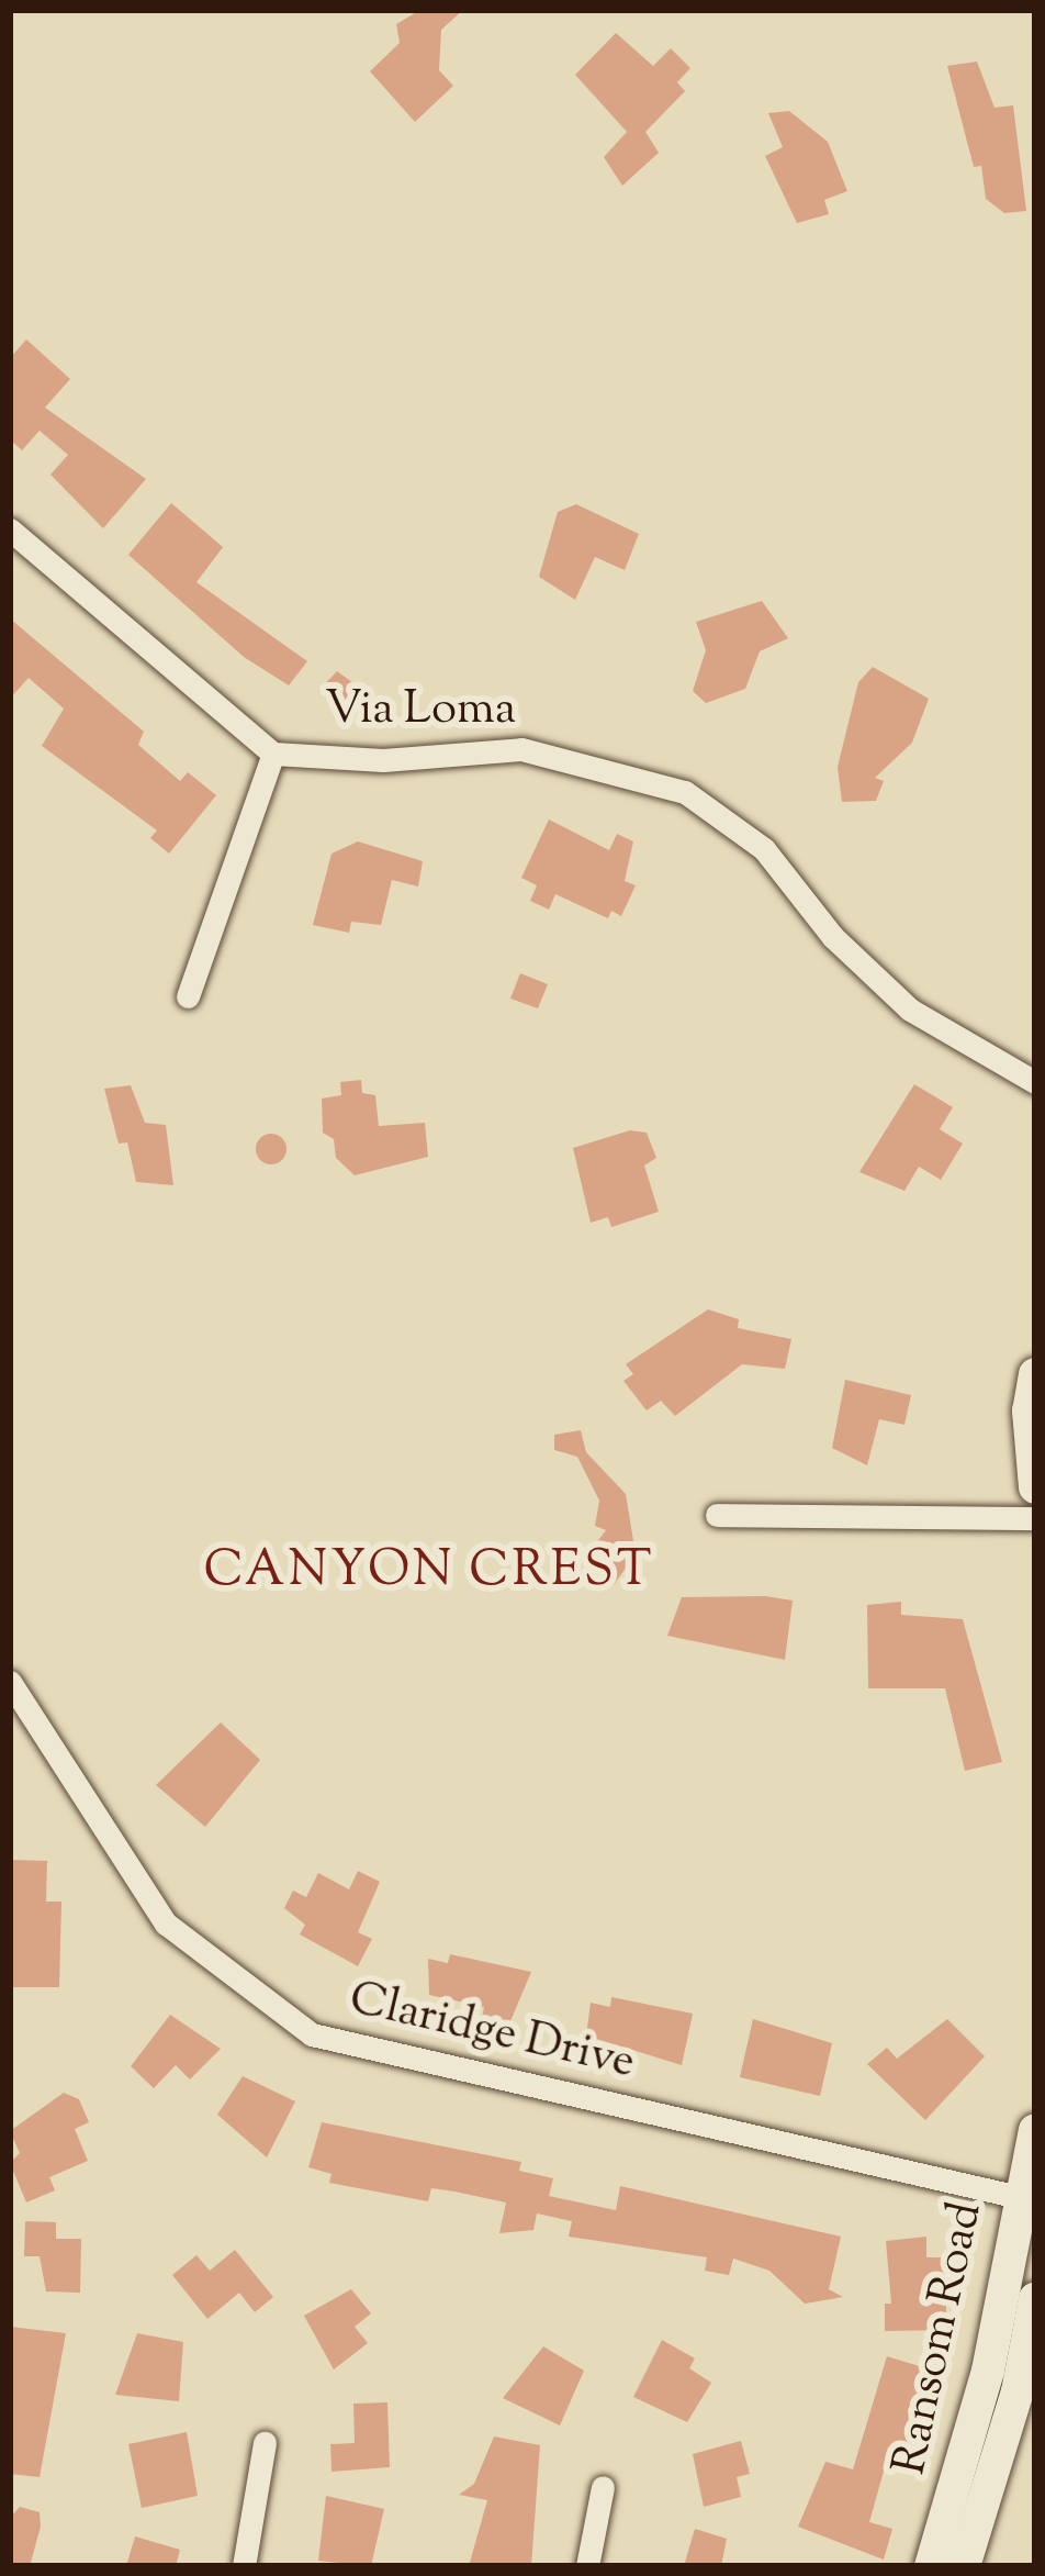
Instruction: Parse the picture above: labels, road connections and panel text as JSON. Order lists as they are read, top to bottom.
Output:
{
  "streets": {
    "street": ["Via Loma", "Claridge Drive", "Ransom Road"]
  },
  "crossings": [
    ["Claridge Drive", "Ransom Road"]
  ],
  "districts": ["CANYON CREST"]
}
